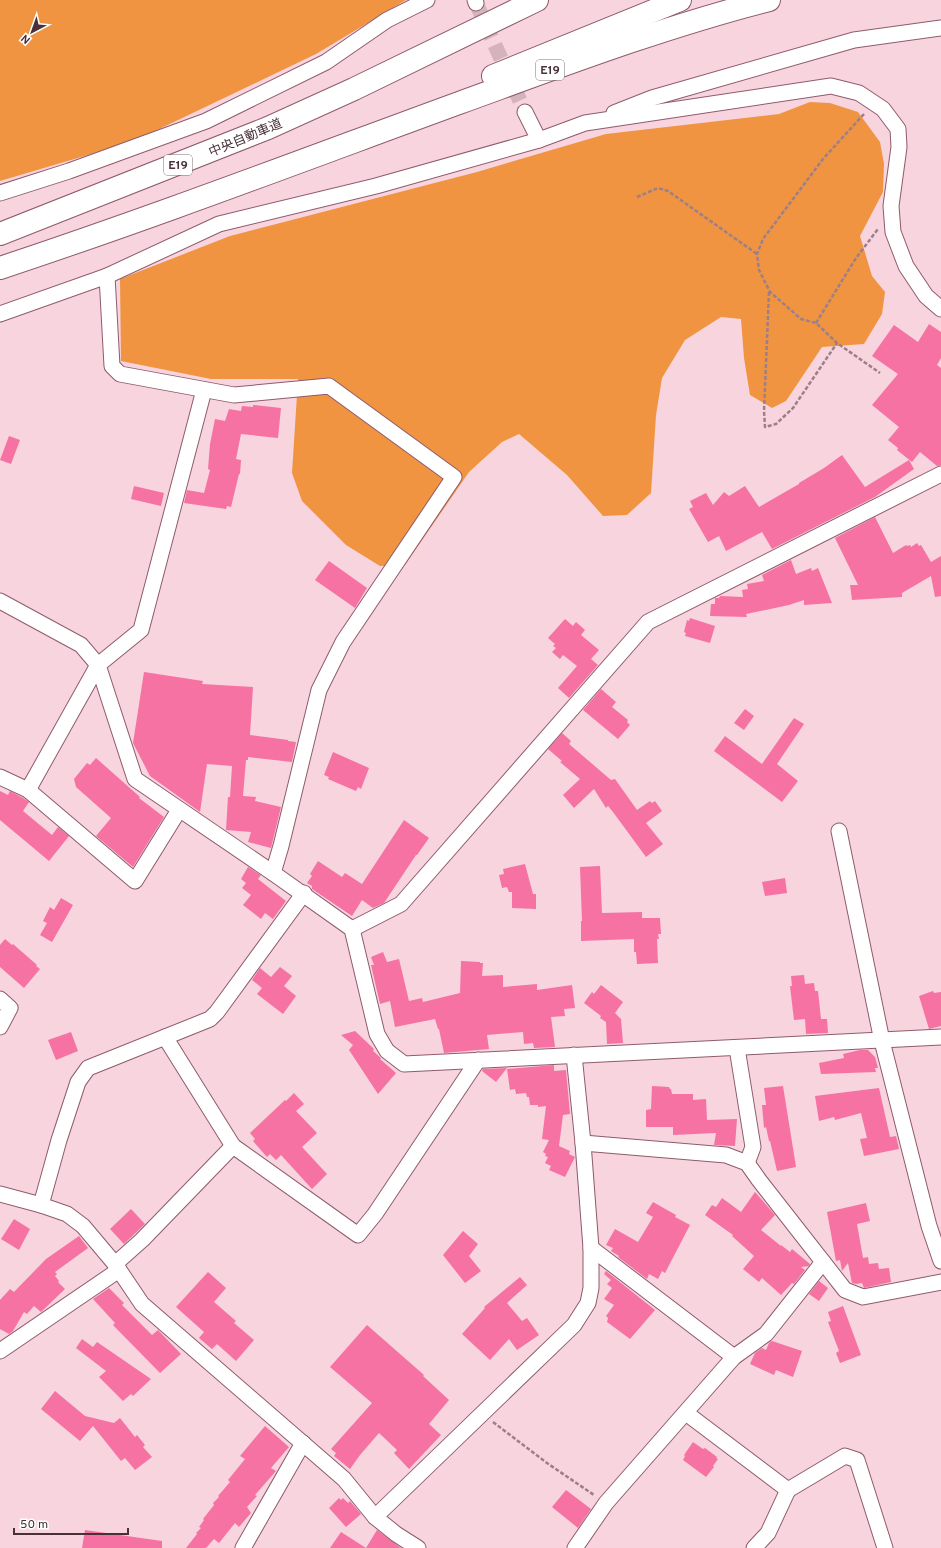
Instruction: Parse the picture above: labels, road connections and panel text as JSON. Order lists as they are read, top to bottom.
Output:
{
  "streets": {
    "highway": ["E19", "中央自動車道"]
  },
  "scale_bar": "50 m",
  "north": "bottom left"
}
